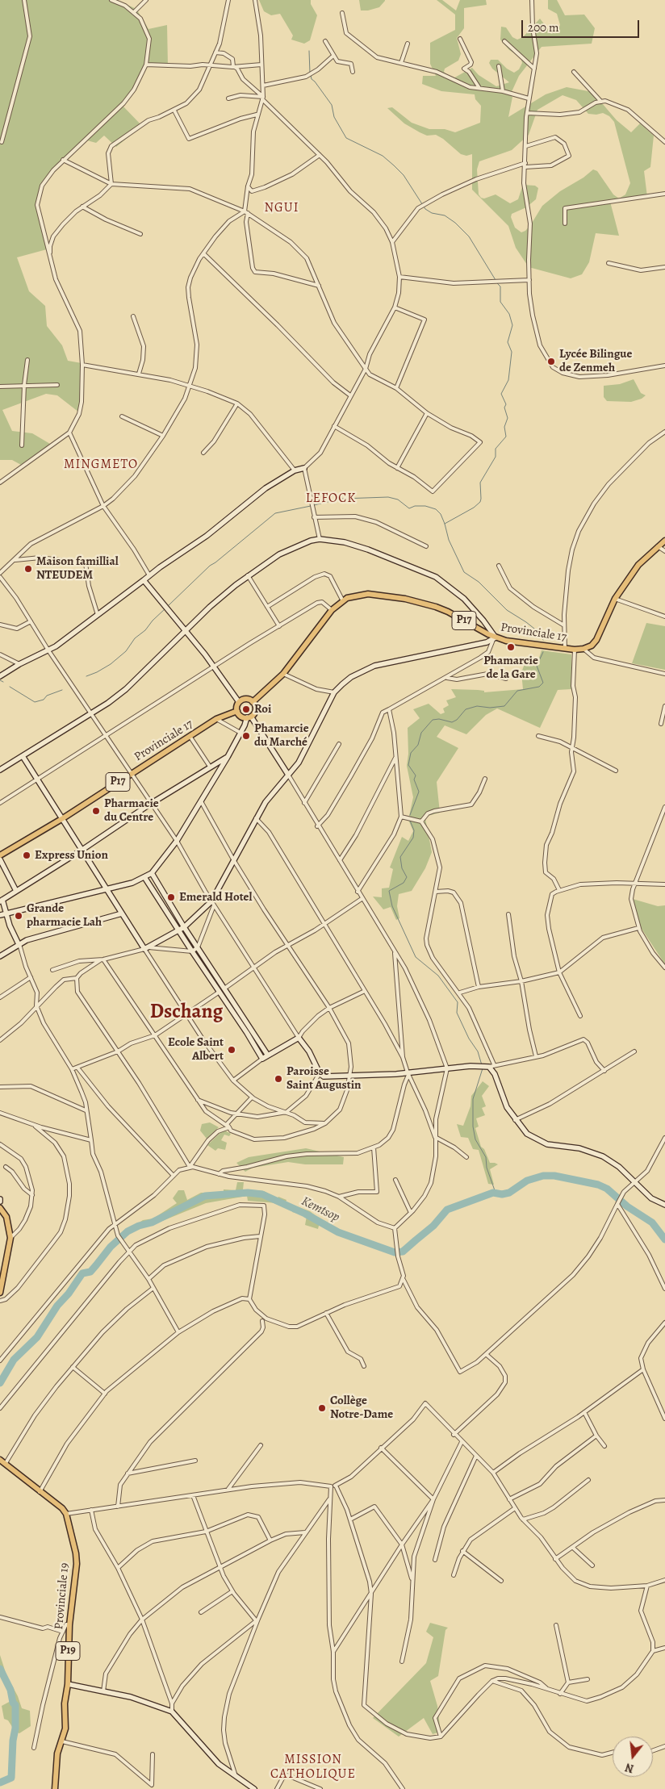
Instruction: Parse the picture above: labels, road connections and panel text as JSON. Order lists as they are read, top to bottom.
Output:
{
  "streets": {
    "main road": [
      "P17",
      "Provinciale 17",
      "Provinciale 19",
      "P19"
    ]
  },
  "districts": [
    "NGUI",
    "MINGMETO",
    "LEFOCK",
    "Dschang",
    "MISSION CATHOLIQUE"
  ],
  "water": ["Kemtsop"],
  "places": [
    "Lycée Bilingue de Zenmeh",
    "Maison famillial NTEUDEM",
    "Phamarcie de la Gare",
    "Roi",
    "Phamarcie du Marché",
    "Pharmacie du Centre",
    "Express Union",
    "Emerald Hotel",
    "Grande pharmacie Lah",
    "Ecole Saint Albert",
    "Paroisse Saint Augustin",
    "Collège Notre-Dame"
  ],
  "scale_bar": "200 m",
  "north": "bottom"
}
